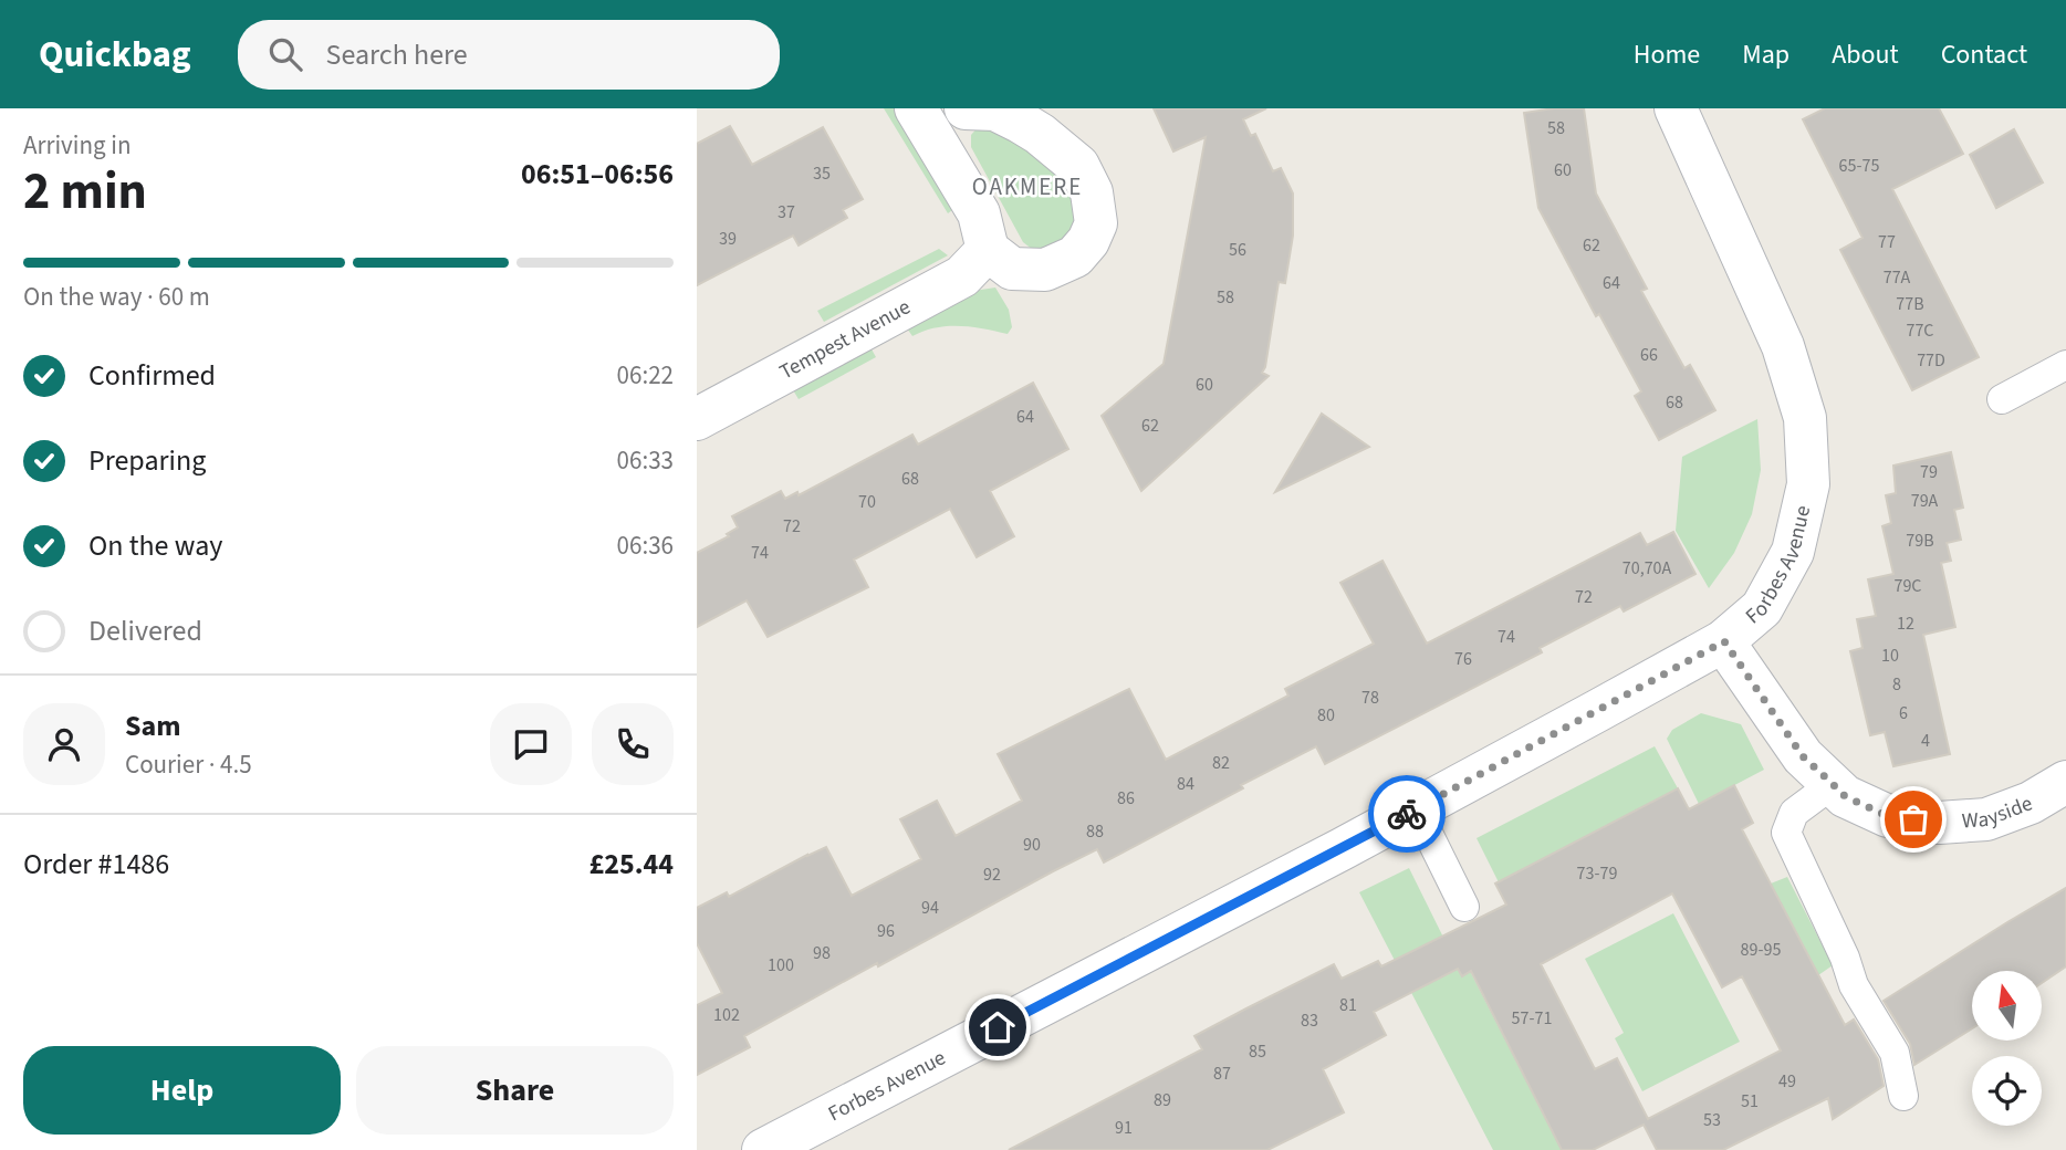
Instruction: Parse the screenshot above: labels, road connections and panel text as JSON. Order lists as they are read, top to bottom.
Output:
{
  "streets": {
    "street": ["Tempest Avenue", "Forbes Avenue", "Wayside"]
  },
  "crossings": [
    ["Forbes Avenue", "Wayside"]
  ],
  "districts": ["OAKMERE"],
  "house_numbers": [
    "58",
    "65-75",
    "60",
    "35",
    "37",
    "39",
    "77",
    "62",
    "56",
    "77A",
    "64",
    "58",
    "77B",
    "77C",
    "66",
    "77D",
    "60",
    "68",
    "64",
    "62",
    "79",
    "68",
    "79A",
    "70",
    "72",
    "79B",
    "74",
    "70,70A",
    "79C",
    "72",
    "12",
    "74",
    "10",
    "76",
    "8",
    "78",
    "6",
    "80",
    "4",
    "82",
    "84",
    "86",
    "88",
    "90",
    "73-79",
    "92",
    "94",
    "96",
    "89-95",
    "98",
    "100",
    "81",
    "102",
    "57-71",
    "83",
    "85",
    "87",
    "49",
    "89",
    "51",
    "53",
    "91"
  ],
  "north": "top",
  "page": {
    "header": "Quickbag",
    "search": "Search here",
    "nav": [
      "Home",
      "Map",
      "About",
      "Contact"
    ],
    "heading": ["2 min", "Arriving in", "06:51–06:56"],
    "panel": [
      "Sam",
      "Courier · 4.5",
      "Order #1486",
      "£25.44"
    ],
    "bar": "On the way · 60 m",
    "list": [
      ["Confirmed", "06:22"],
      ["Preparing", "06:33"],
      ["On the way", "06:36"],
      "Delivered"
    ],
    "buttons": ["Help", "Share"]
  }
}
